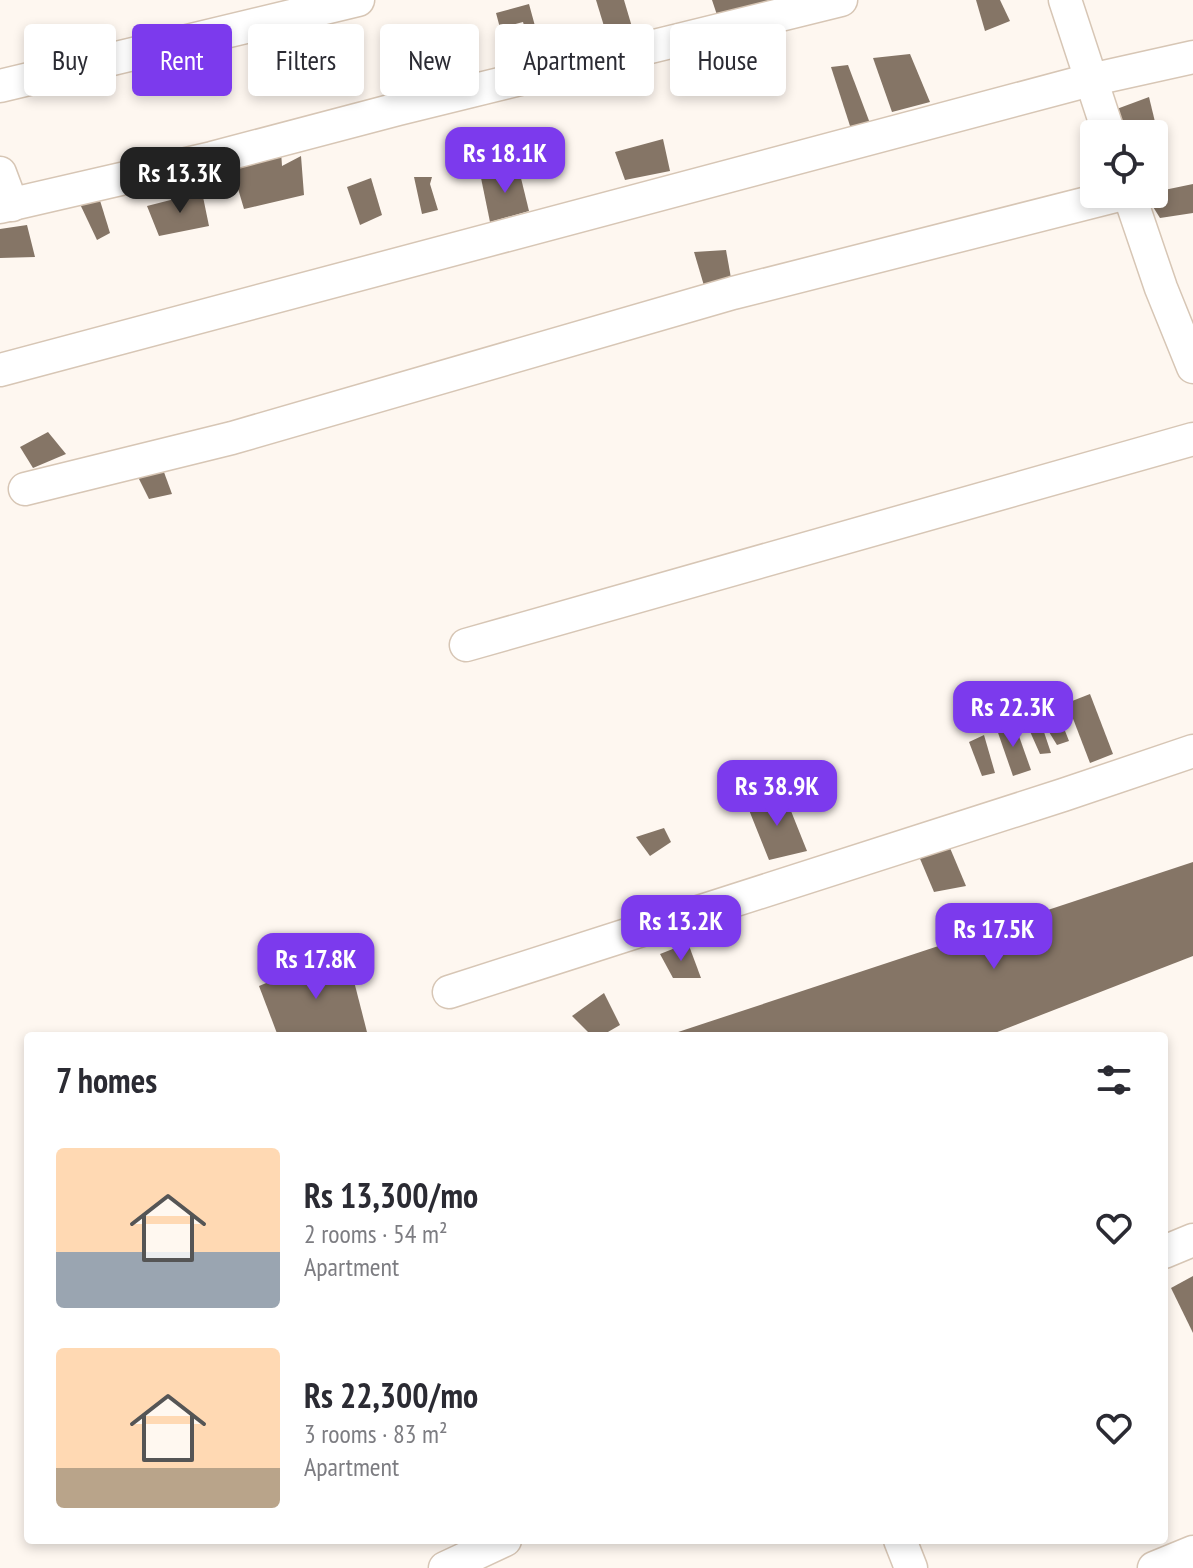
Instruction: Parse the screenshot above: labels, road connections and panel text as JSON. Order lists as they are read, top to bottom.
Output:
{
  "page": {
    "chip": [
      "Buy",
      "Rent",
      "Filters",
      "New",
      "Apartment",
      "House"
    ],
    "price": [
      "Rs 18.1K",
      "Rs 13.3K",
      "Rs 22.3K",
      "Rs 38.9K",
      "Rs 13.2K",
      "Rs 17.5K",
      "Rs 17.8K"
    ],
    "heading": "7 homes",
    "list": [
      {
        "name": "Rs 13,300/mo",
        "note": "2 rooms · 54 m² · Apartment"
      },
      {
        "name": "Rs 22,300/mo",
        "note": "3 rooms · 83 m² · Apartment"
      }
    ]
  }
}
